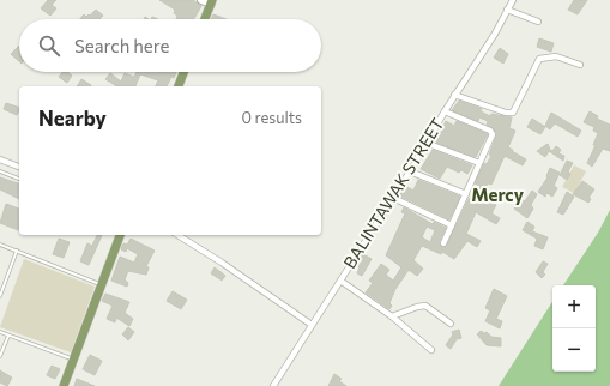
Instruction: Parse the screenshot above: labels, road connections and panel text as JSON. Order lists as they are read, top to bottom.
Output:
{
  "streets": {
    "street": ["BALINTAWAK STREET"]
  },
  "districts": ["Mercy"],
  "page": {
    "search": "Search here",
    "heading": ["Nearby", "0 results"],
    "map_buttons": ["+", "−"]
  }
}
